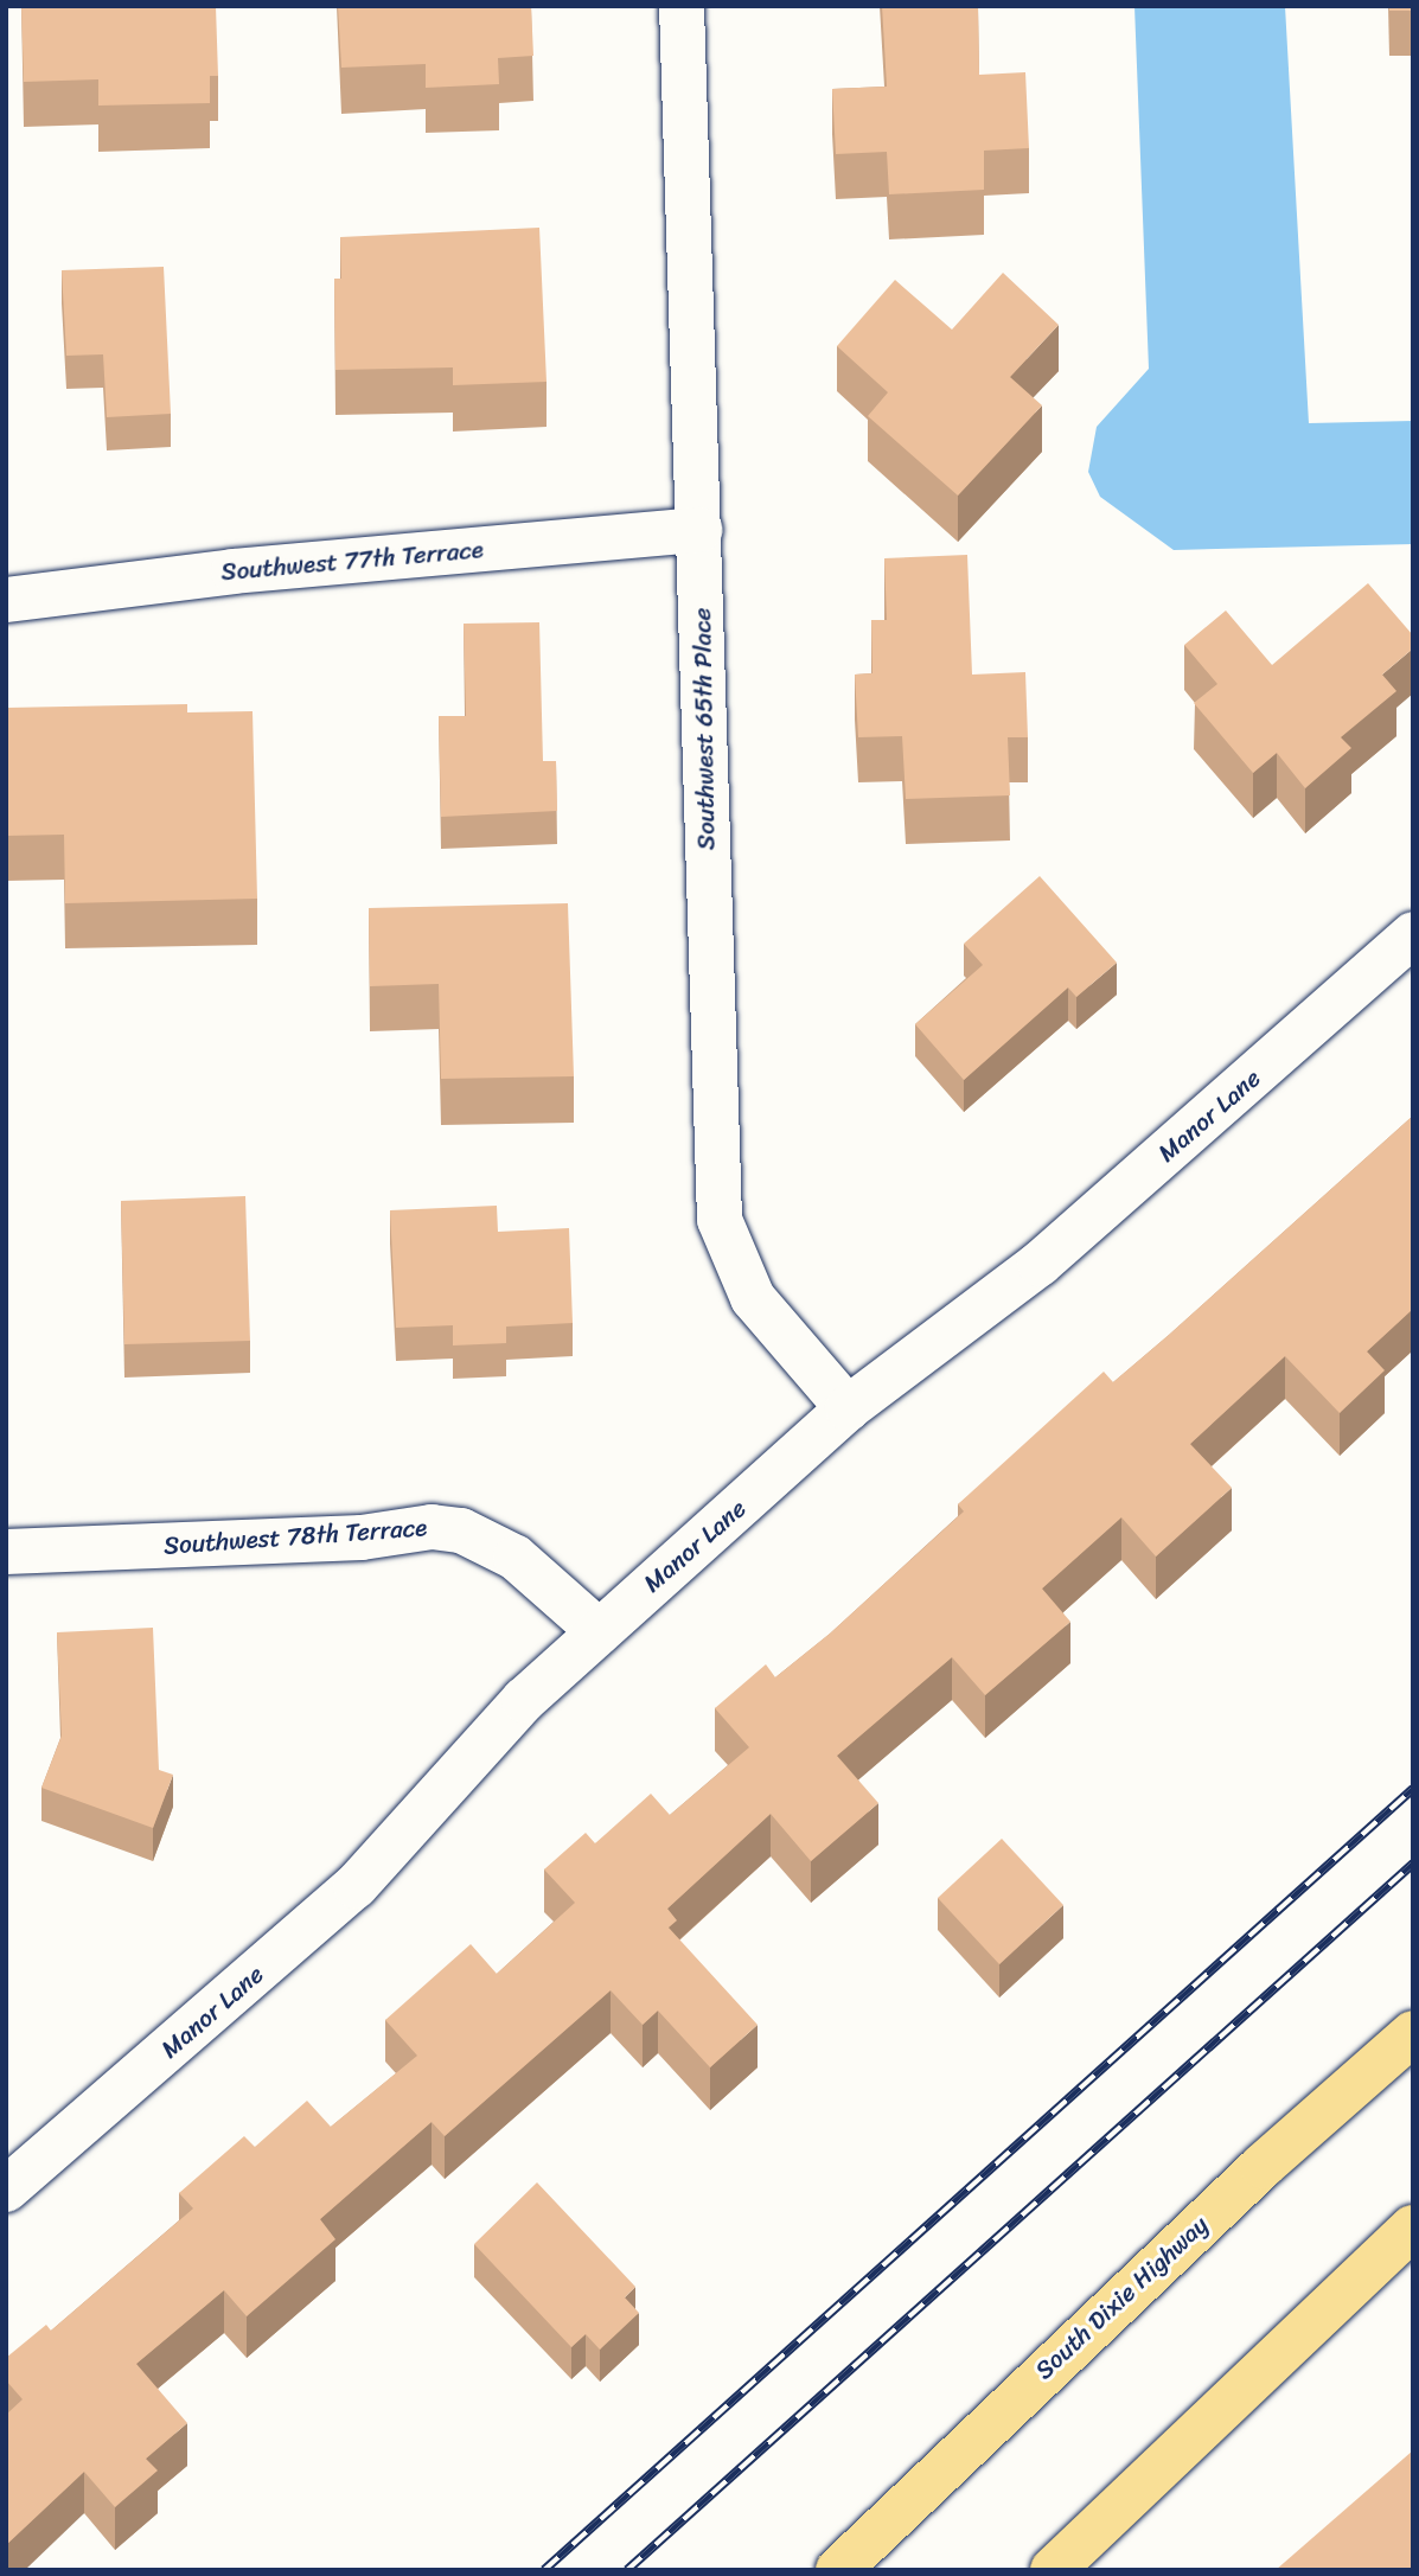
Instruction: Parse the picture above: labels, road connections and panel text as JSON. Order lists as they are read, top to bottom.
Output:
{
  "streets": {
    "highway": ["South Dixie Highway"],
    "street": [
      "Southwest 77th Terrace",
      "Southwest 65th Place",
      "Manor Lane",
      "Southwest 78th Terrace"
    ]
  },
  "crossings": [
    ["Southwest 77th Terrace", "Southwest 65th Place"],
    ["Southwest 65th Place", "Manor Lane"],
    ["Manor Lane", "Southwest 78th Terrace"]
  ]
}
